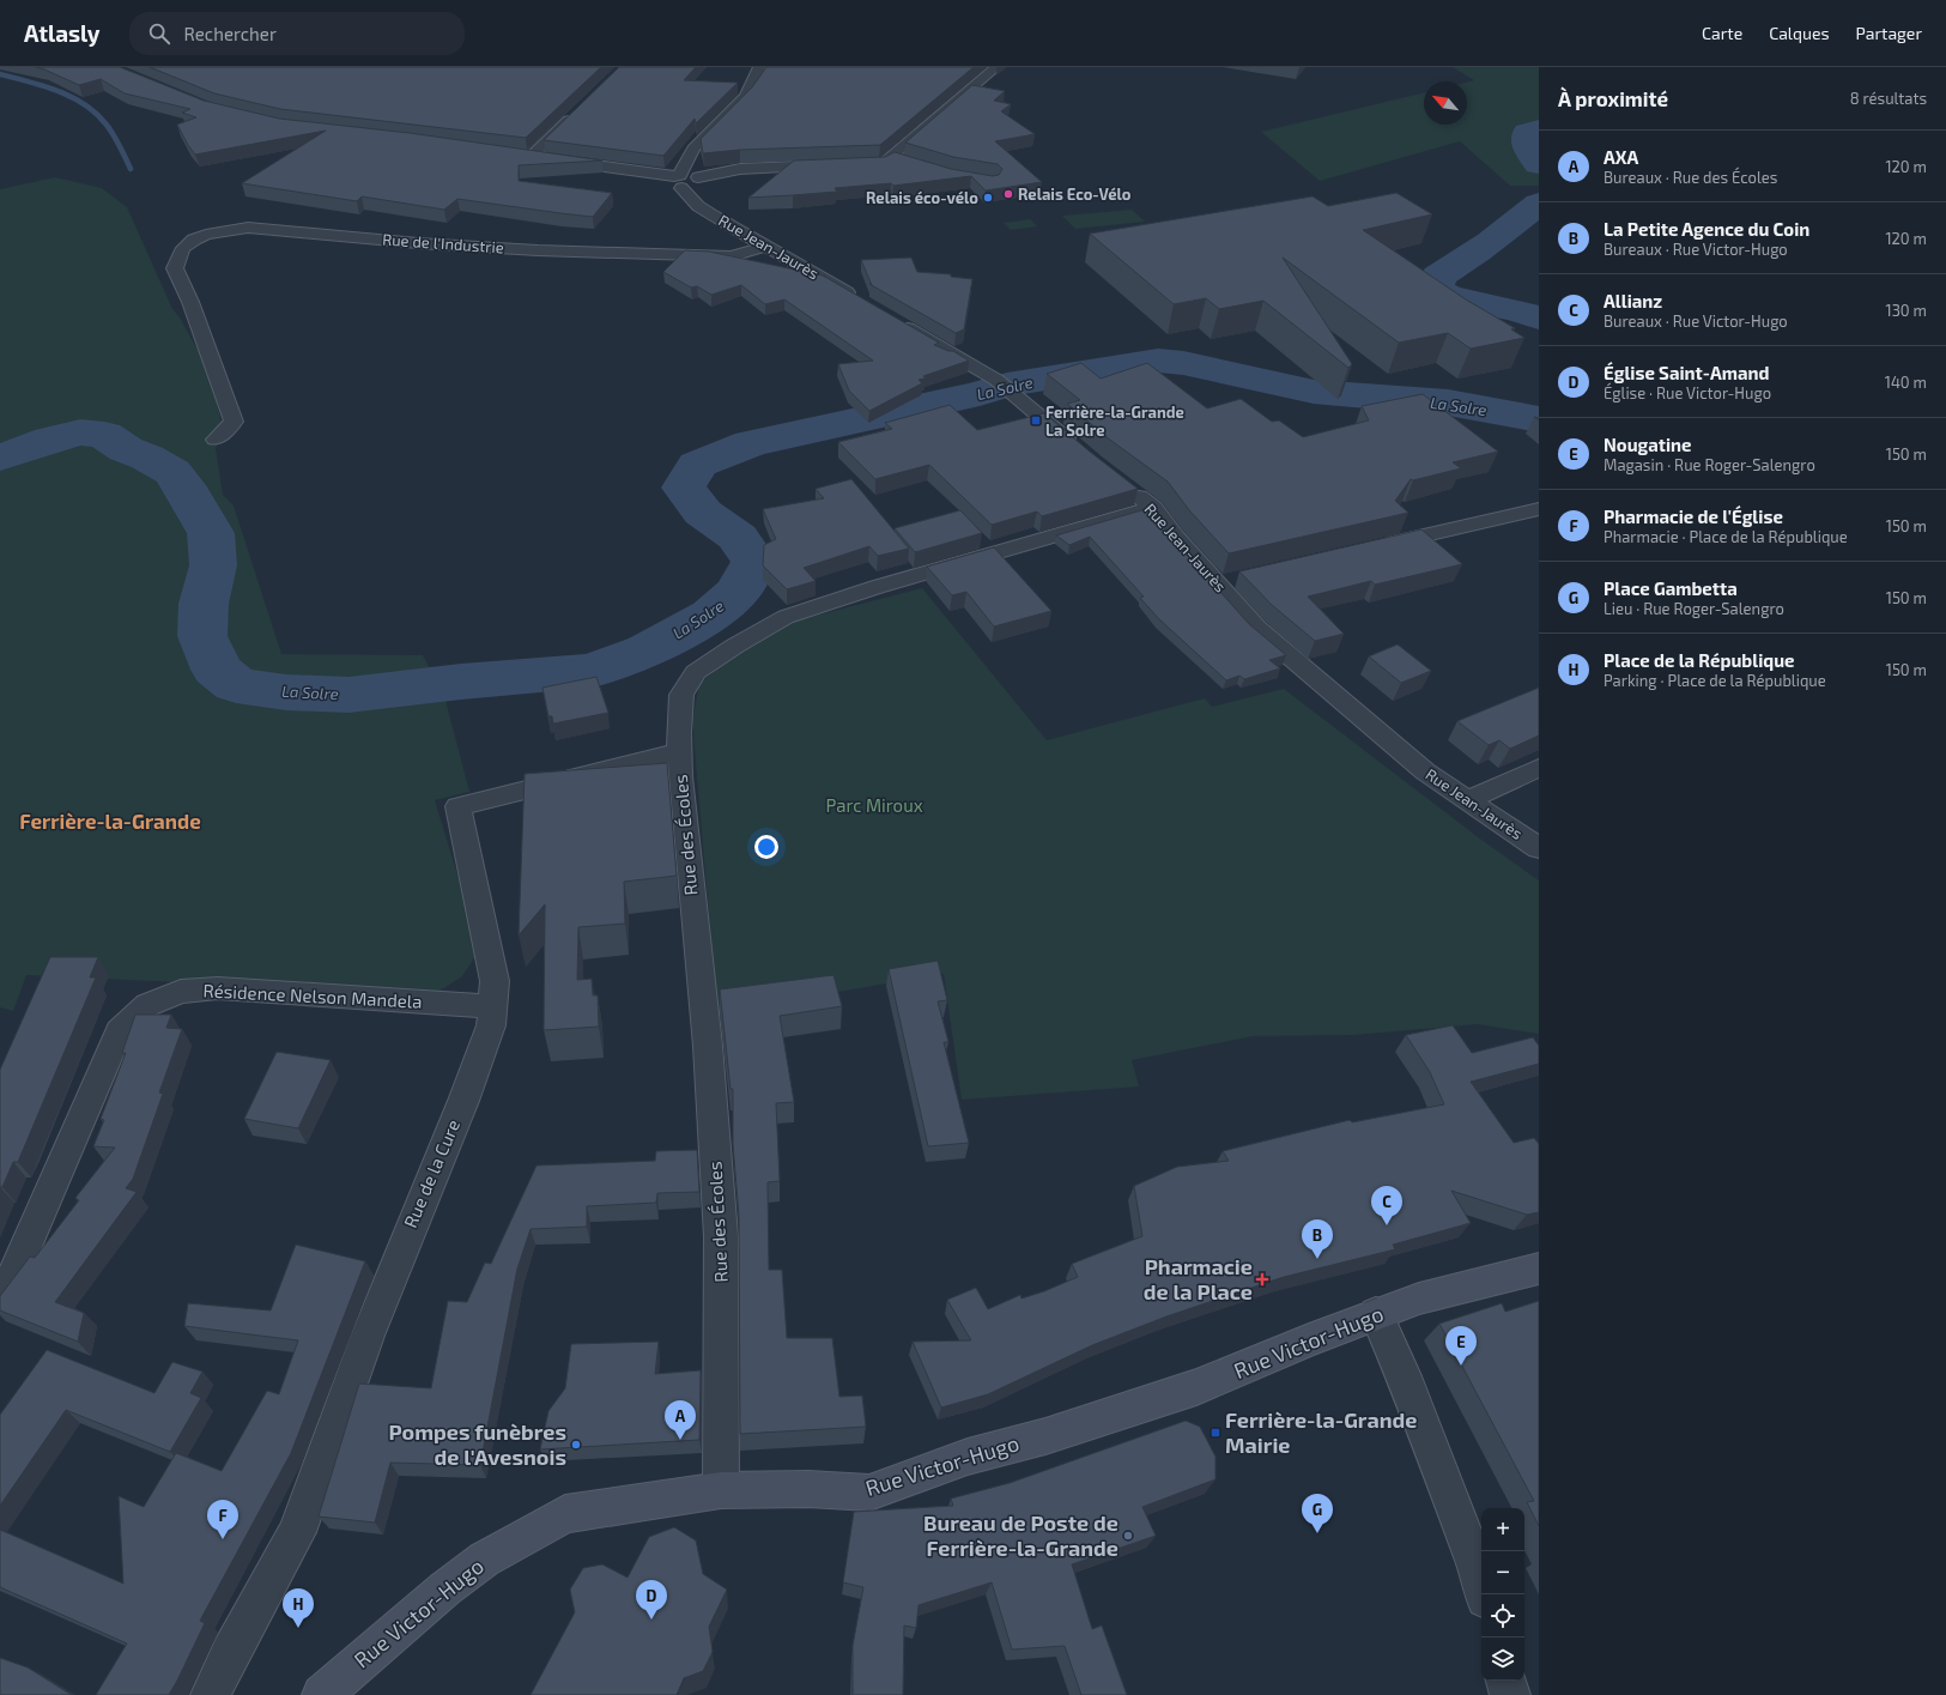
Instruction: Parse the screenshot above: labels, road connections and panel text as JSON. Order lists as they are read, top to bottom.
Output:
{
  "streets": {
    "street": [
      "Rue de l'Industrie",
      "Rue Jean-Jaurès",
      "Rue des Écoles",
      "Résidence Nelson Mandela",
      "Rue de la Cure",
      "Rue Victor-Hugo"
    ]
  },
  "crossings": [
    ["Rue de l'Industrie", "Rue Jean-Jaurès"],
    ["Rue Jean-Jaurès", "Rue des Écoles"],
    ["Rue des Écoles", "Rue de la Cure"],
    ["Rue des Écoles", "Rue Victor-Hugo"],
    ["Résidence Nelson Mandela", "Rue de la Cure"]
  ],
  "districts": ["Ferrière-la-Grande"],
  "water": ["La Solre"],
  "parks": ["Parc Miroux"],
  "places": {
    "other": [
      "Relais Eco-Vélo",
      "Relais éco-vélo",
      "Pompes funèbres de l'Avesnois",
      "Bureau de Poste de Ferrière-la-Grande"
    ],
    "transit": ["Ferrière-la-Grande La Solre", "Ferrière-la-Grande Mairie"],
    "health": ["Pharmacie de la Place"]
  },
  "north": "top left",
  "page": {
    "header": "Atlasly",
    "search": "Rechercher",
    "nav": ["Carte", "Calques", "Partager"],
    "heading": ["À proximité", "8 résultats"],
    "list": [
      {
        "mark": "A",
        "name": "AXA",
        "note": "Bureaux · Rue des Écoles",
        "value": "120 m"
      },
      {
        "mark": "B",
        "name": "La Petite Agence du Coin",
        "note": "Bureaux · Rue Victor-Hugo",
        "value": "120 m"
      },
      {
        "mark": "C",
        "name": "Allianz",
        "note": "Bureaux · Rue Victor-Hugo",
        "value": "130 m"
      },
      {
        "mark": "D",
        "name": "Église Saint-Amand",
        "note": "Église · Rue Victor-Hugo",
        "value": "140 m"
      },
      {
        "mark": "E",
        "name": "Nougatine",
        "note": "Magasin · Rue Roger-Salengro",
        "value": "150 m"
      },
      {
        "mark": "F",
        "name": "Pharmacie de l'Église",
        "note": "Pharmacie · Place de la République",
        "value": "150 m"
      },
      {
        "mark": "G",
        "name": "Place Gambetta",
        "note": "Lieu · Rue Roger-Salengro",
        "value": "150 m"
      },
      {
        "mark": "H",
        "name": "Place de la République",
        "note": "Parking · Place de la République",
        "value": "150 m"
      }
    ],
    "pins": [
      "C",
      "B",
      "E",
      "A",
      "G",
      "F",
      "D",
      "H"
    ],
    "map_buttons": ["+", "−"]
  }
}
